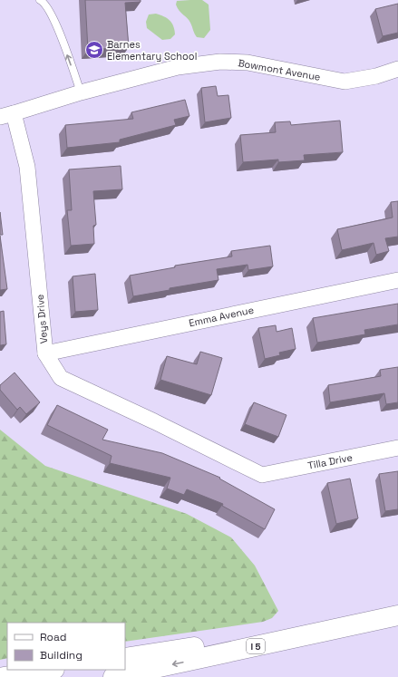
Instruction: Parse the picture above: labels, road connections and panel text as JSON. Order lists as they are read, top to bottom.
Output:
{
  "streets": {
    "highway": ["I 5"],
    "street": [
      "Bowmont Avenue",
      "Emma Avenue",
      "Veys Drive",
      "Tilla Drive"
    ]
  },
  "crossings": [
    ["Bowmont Avenue", "Veys Drive"],
    ["Emma Avenue", "Veys Drive"],
    ["Veys Drive", "Tilla Drive"]
  ],
  "places": {
    "school or university": ["Barnes Elementary School"]
  },
  "legend": ["Road", "Building"]
}
